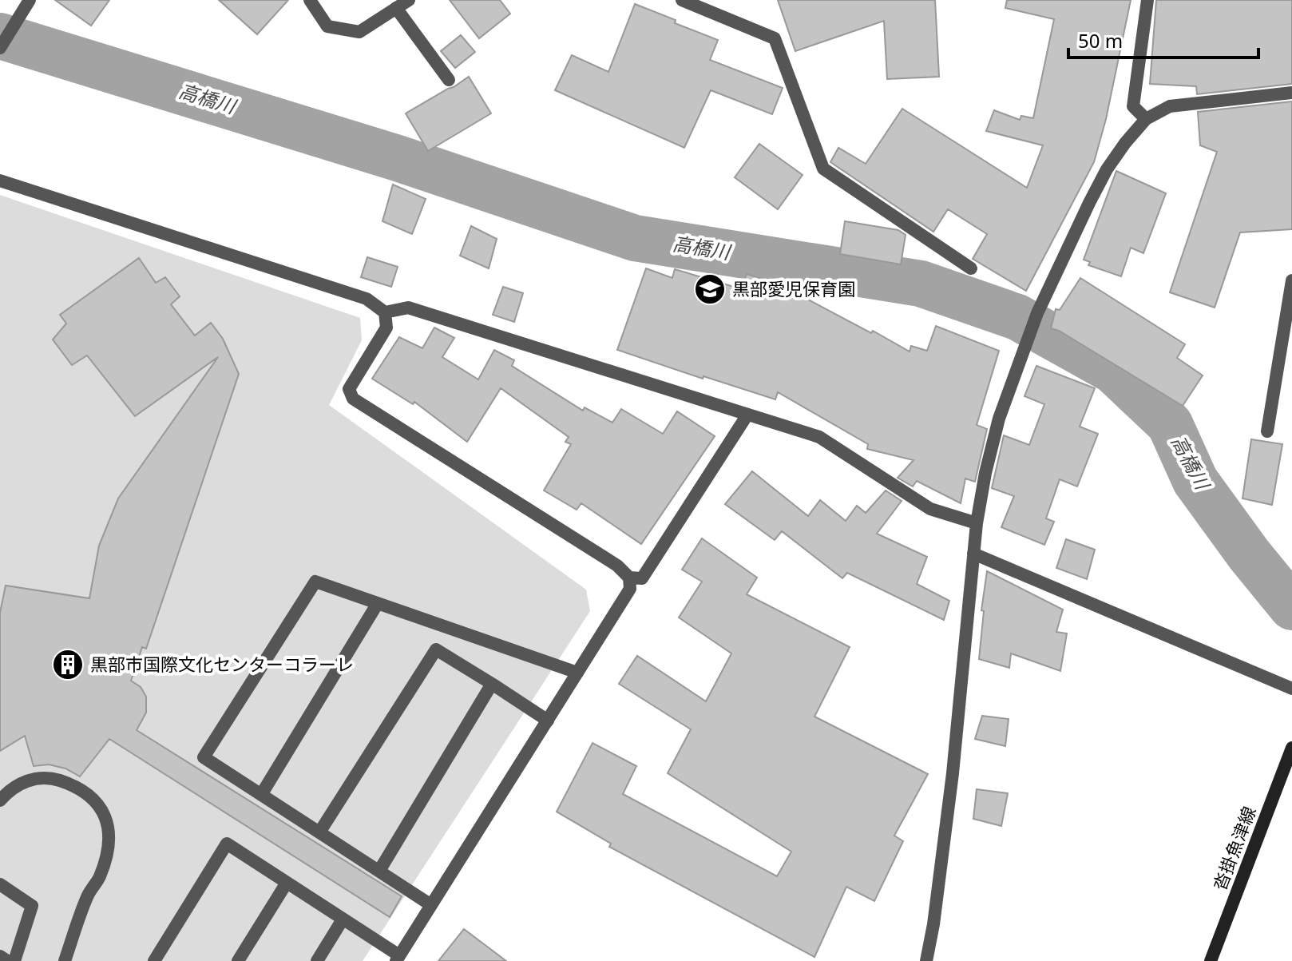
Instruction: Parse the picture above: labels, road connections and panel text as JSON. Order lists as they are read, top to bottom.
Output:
{
  "streets": {
    "main road": ["沓掛魚津線"]
  },
  "water": ["高橋川"],
  "places": {
    "school or university": ["黒部愛児保育園"],
    "building": ["黒部市国際文化センターコラーレ"]
  },
  "scale_bar": "50 m"
}
